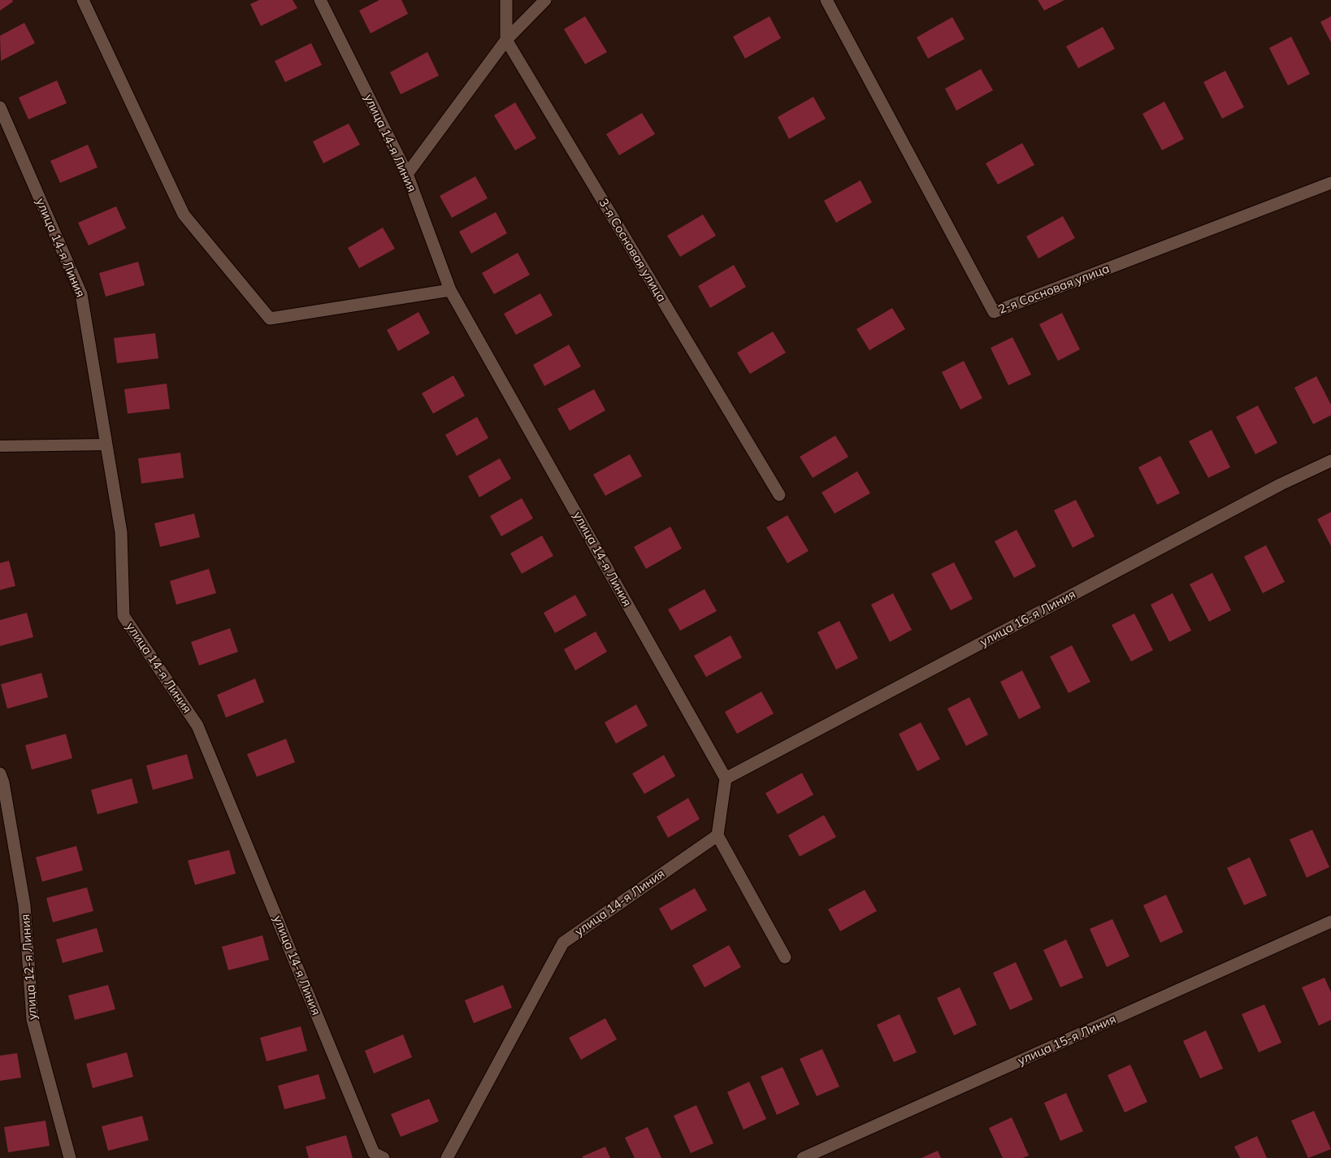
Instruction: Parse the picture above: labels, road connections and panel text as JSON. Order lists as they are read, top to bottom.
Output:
{
  "streets": {
    "street": [
      "улица 14-я Линия",
      "3-я Сосновая улица",
      "2-я Сосновая улица",
      "улица 16-я Линия",
      "улица 12-я Линия",
      "улица 15-я Линия"
    ]
  },
  "crossings": [
    ["улица 14-я Линия", "улица 16-я Линия"]
  ]
}
